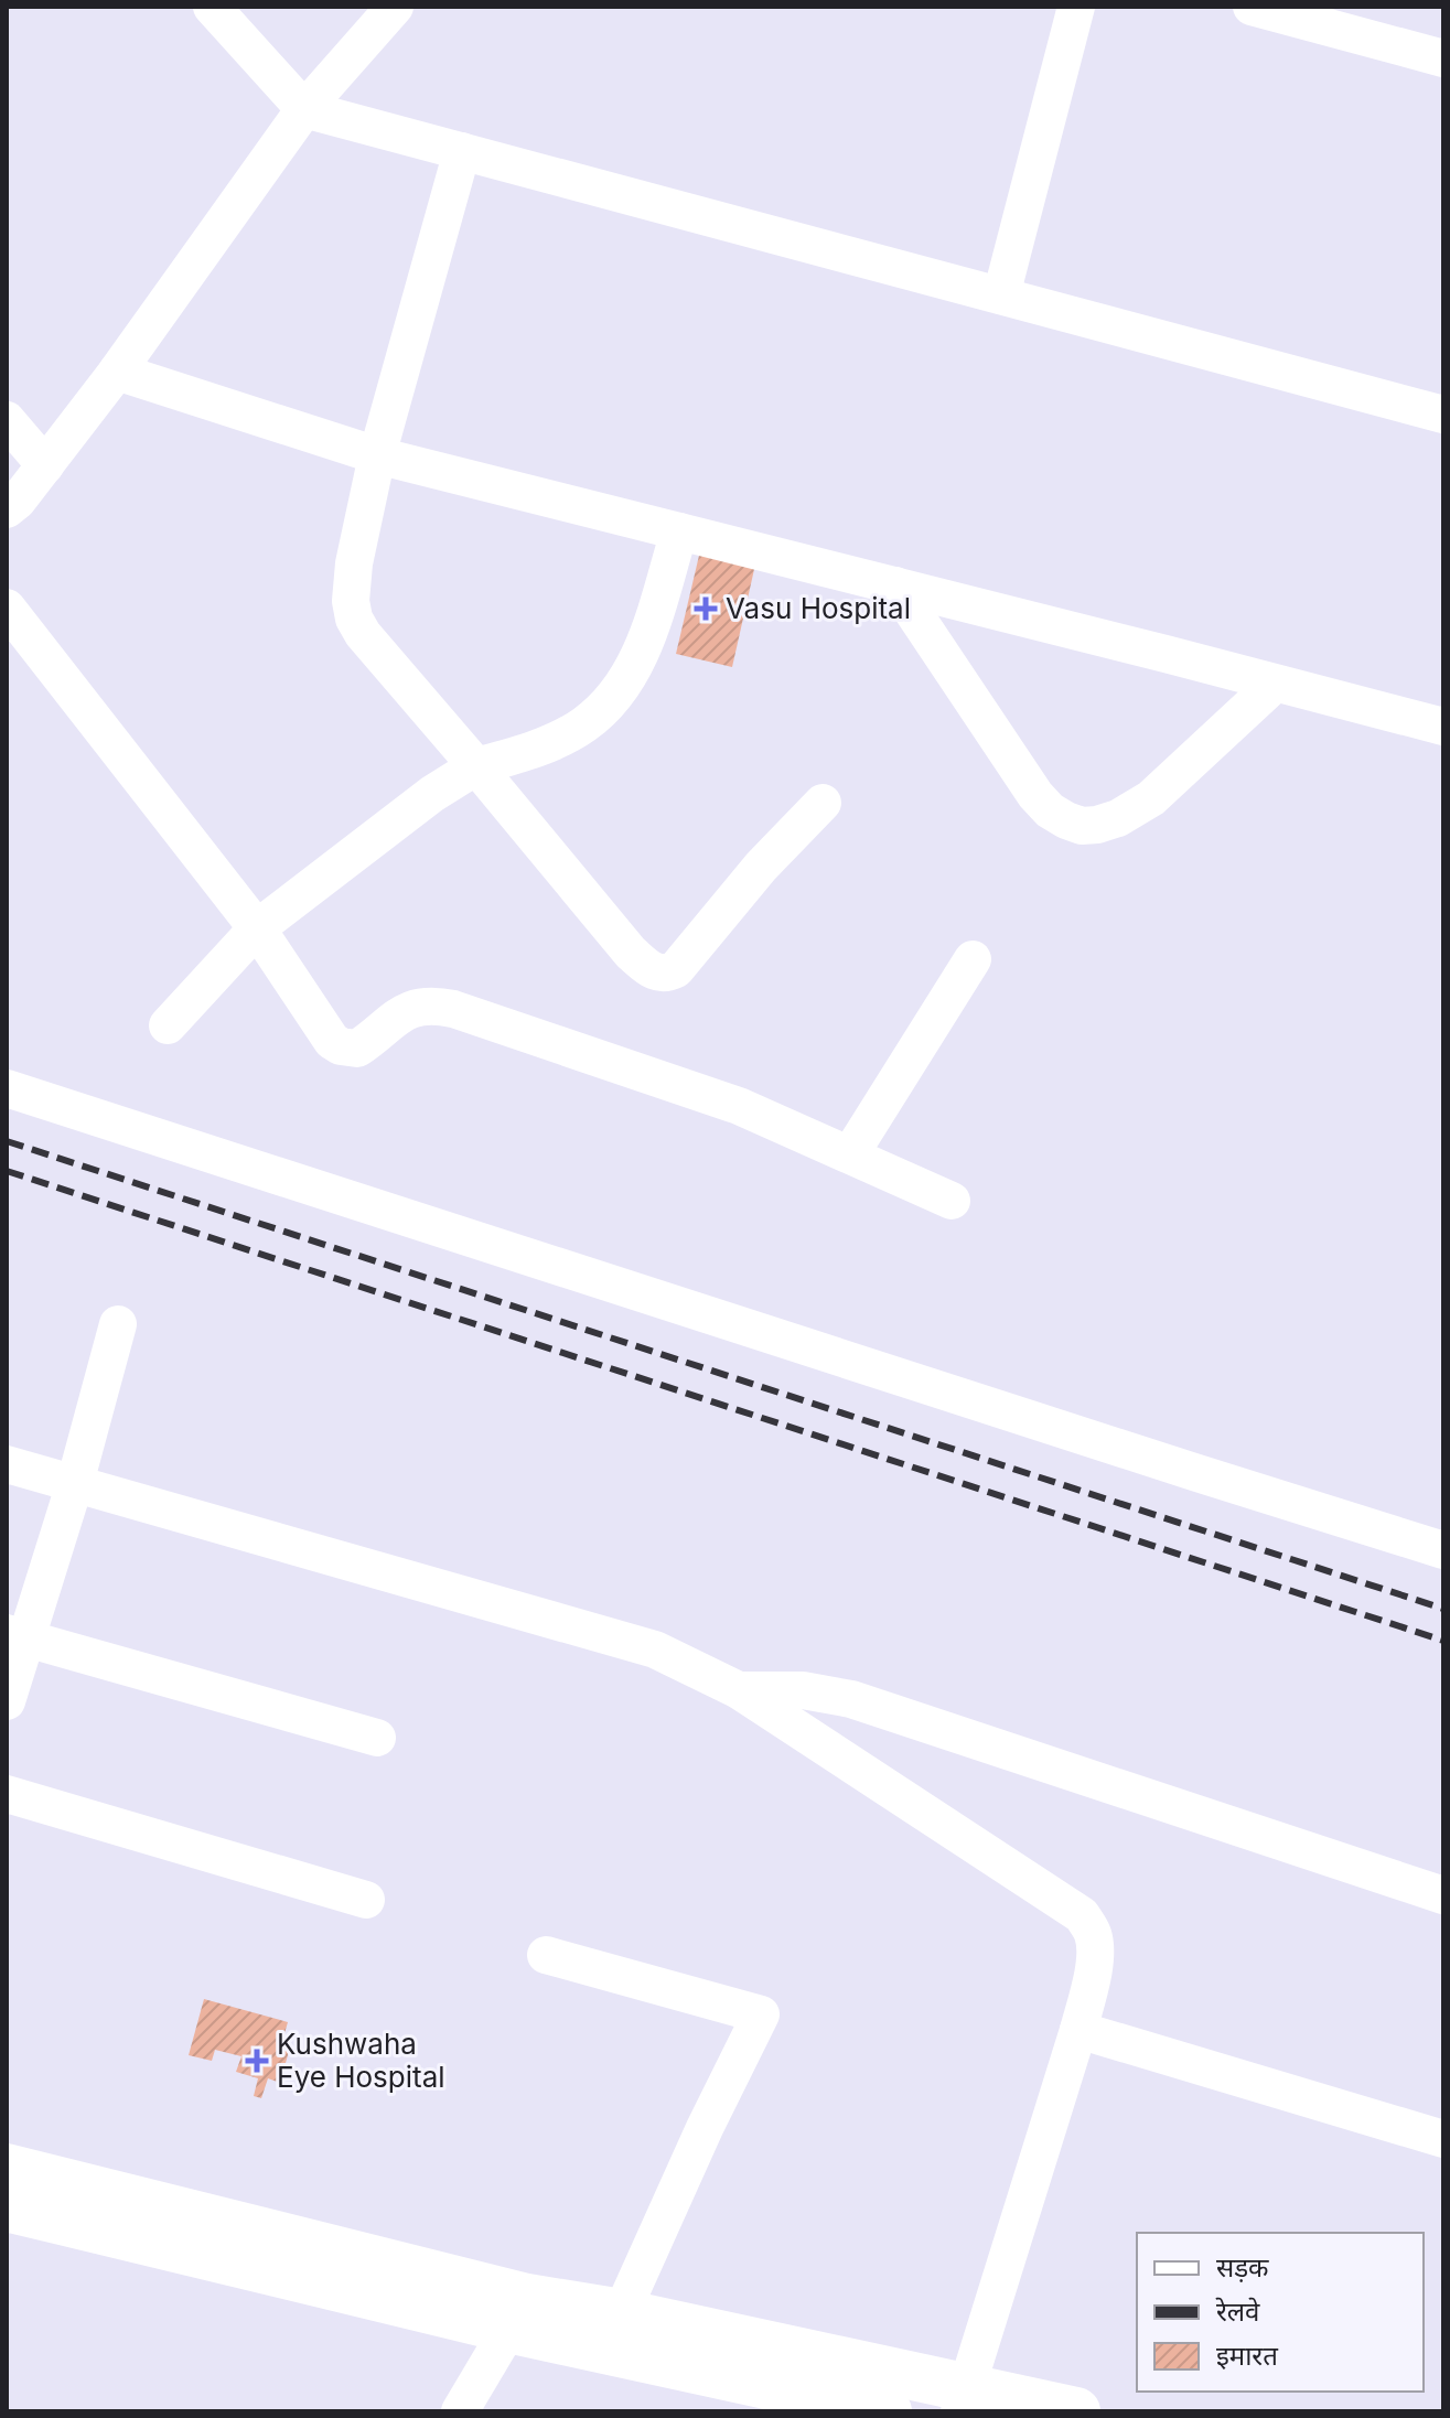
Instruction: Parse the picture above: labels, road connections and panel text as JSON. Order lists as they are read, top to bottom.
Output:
{
  "places": {
    "health": ["Vasu Hospital", "Kushwaha Eye Hospital"]
  },
  "legend": ["सड़क", "रेलवे", "इमारत"]
}
